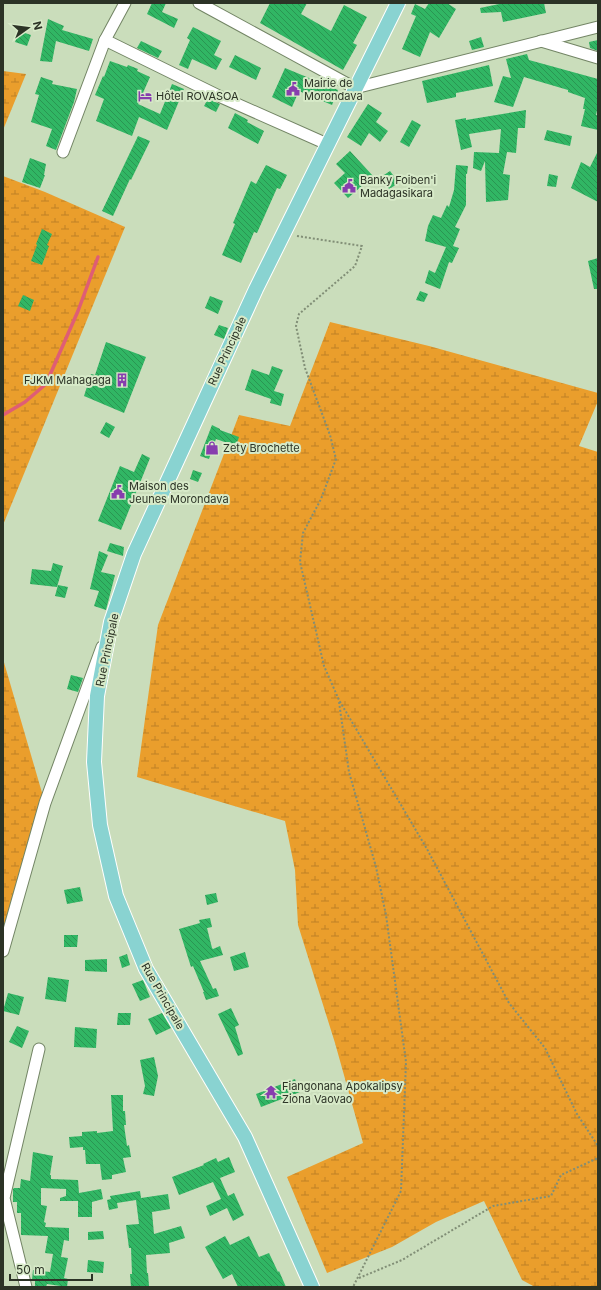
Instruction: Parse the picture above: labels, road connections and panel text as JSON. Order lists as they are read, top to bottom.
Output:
{
  "streets": {
    "main road": ["Rue Principale"]
  },
  "places": {
    "public building": ["Mairie de Morondava", "Banky Foiben'i Madagasikara", "Maison des Jeunes Morondava"],
    "hotel": ["Hôtel ROVASOA"],
    "building": ["FJKM Mahagaga"],
    "shop": ["Zety Brochette"],
    "temple": ["Fiangonana Apokalipsy Ziona Vaovao"]
  },
  "scale_bar": "50 m",
  "north": "right"
}
